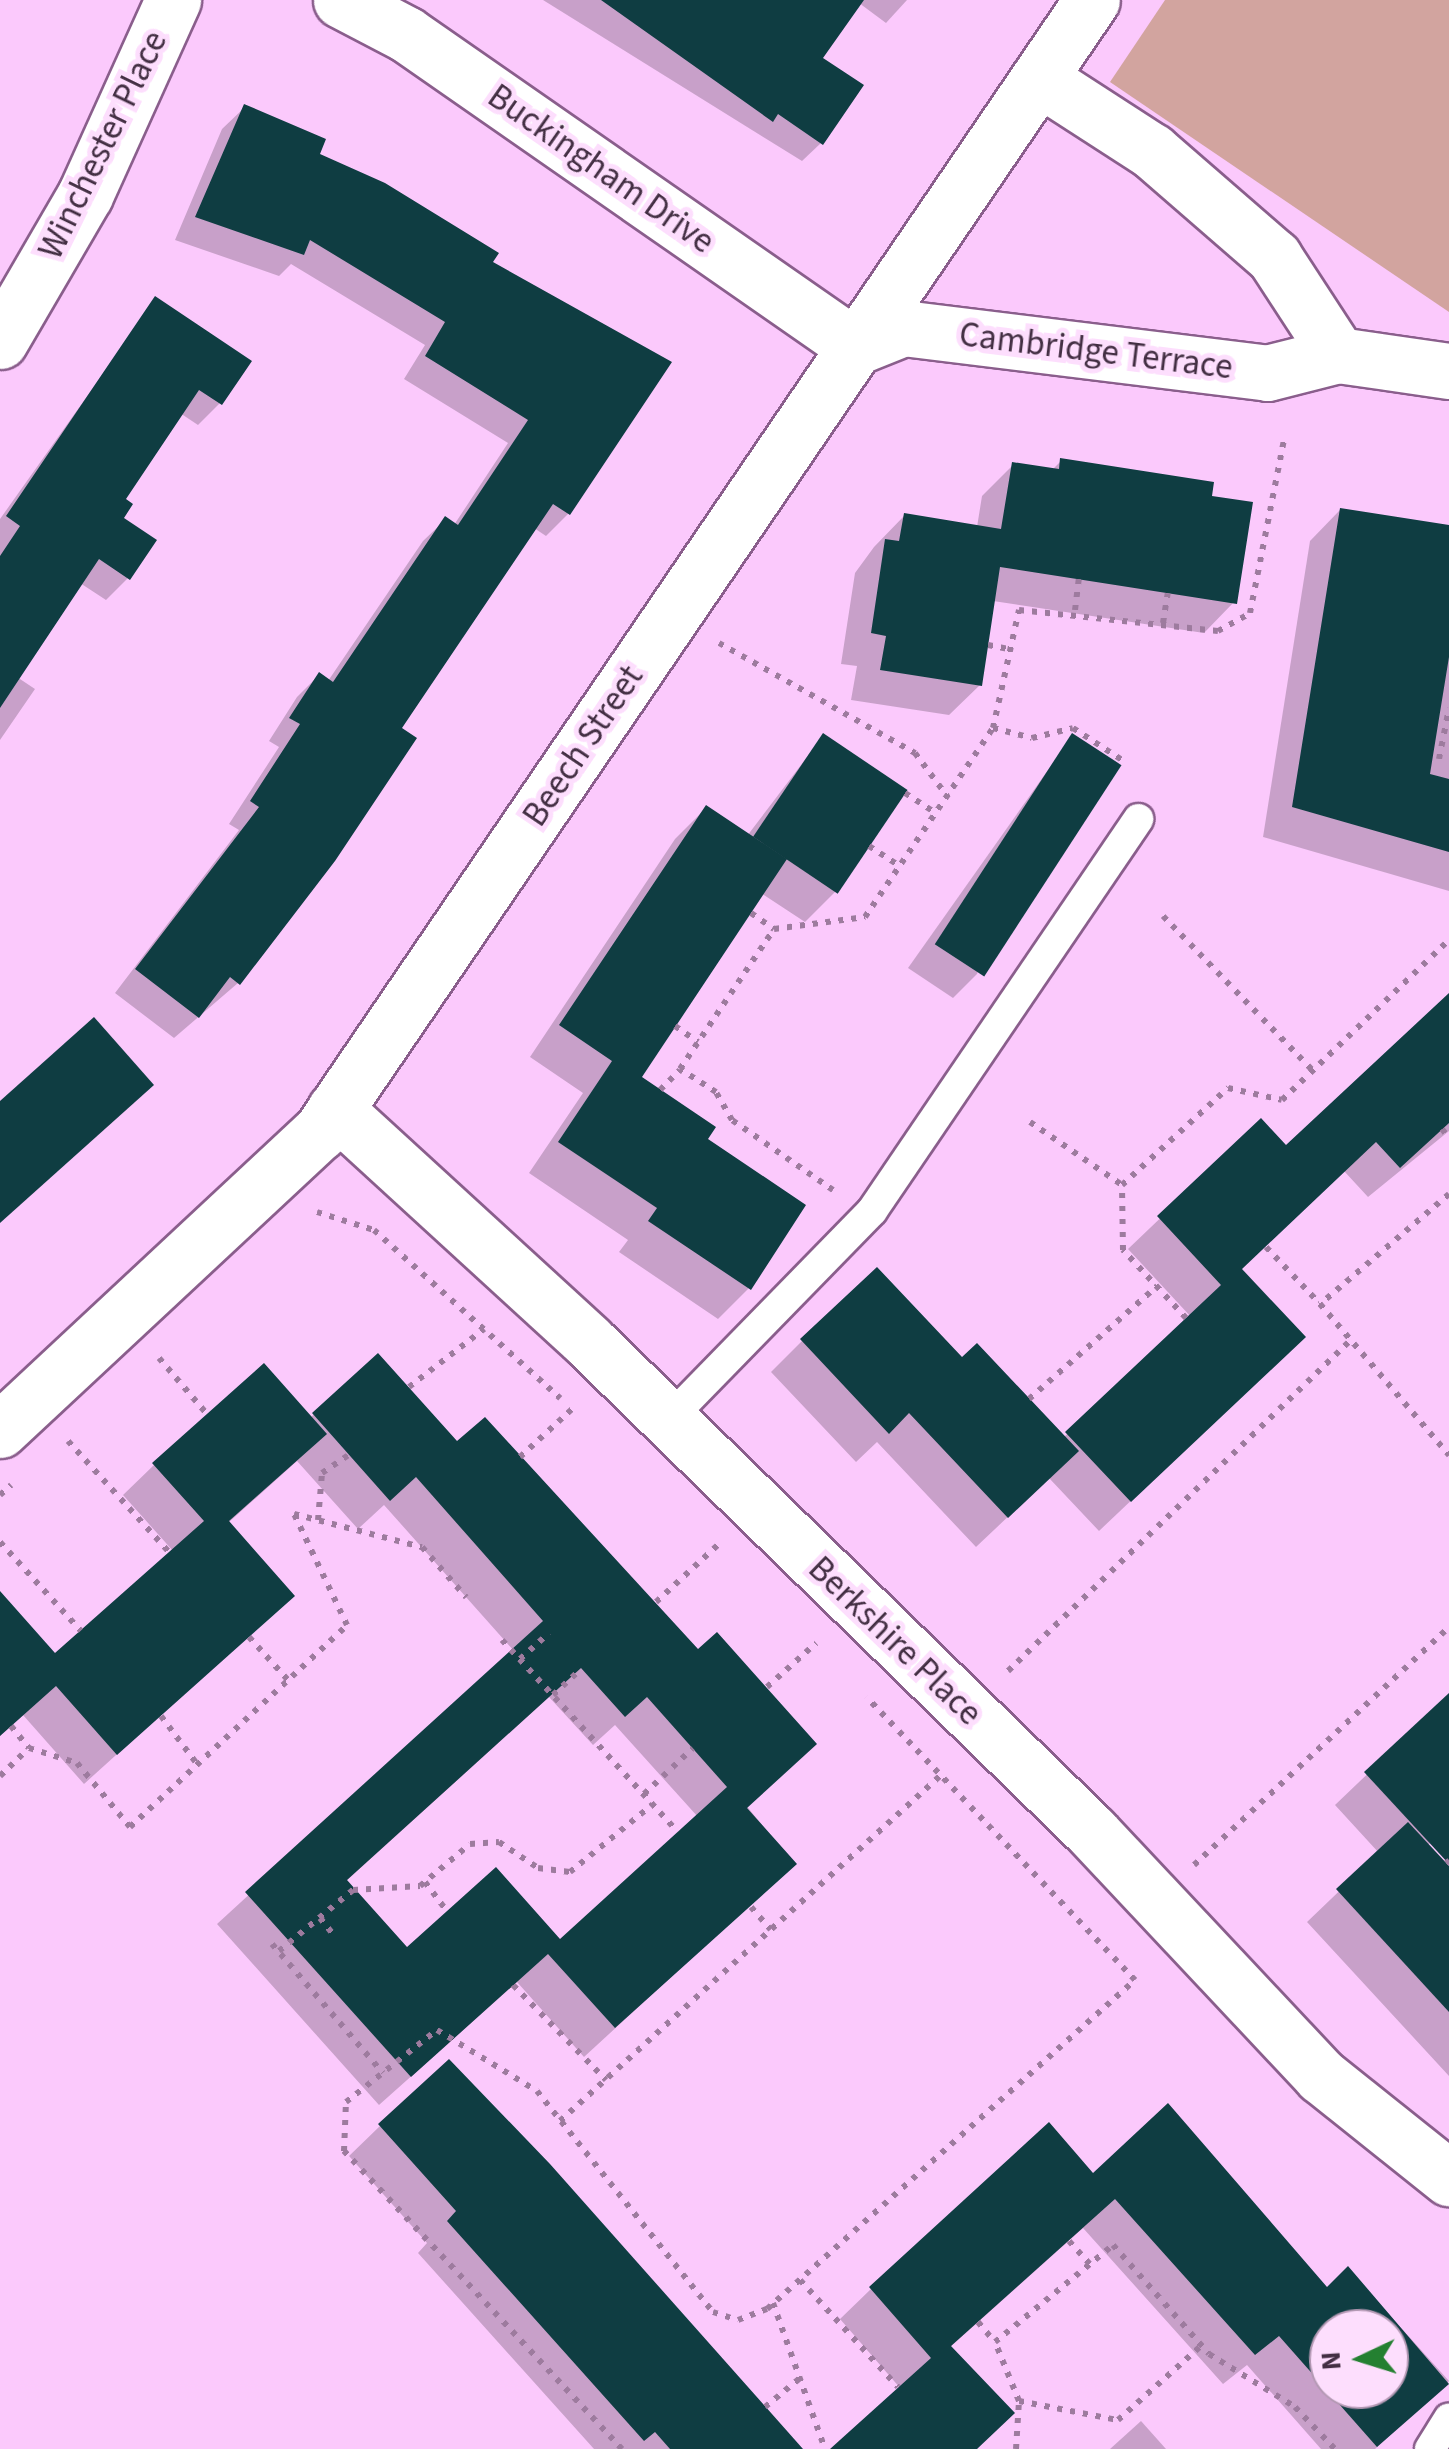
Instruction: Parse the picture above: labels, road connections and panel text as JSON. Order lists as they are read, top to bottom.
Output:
{
  "streets": {
    "street": [
      "Winchester Place",
      "Buckingham Drive",
      "Cambridge Terrace",
      "Beech Street",
      "Berkshire Place"
    ]
  },
  "crossings": [
    ["Buckingham Drive", "Cambridge Terrace"],
    ["Buckingham Drive", "Beech Street"],
    ["Cambridge Terrace", "Beech Street"],
    ["Beech Street", "Berkshire Place"]
  ],
  "north": "left"
}
